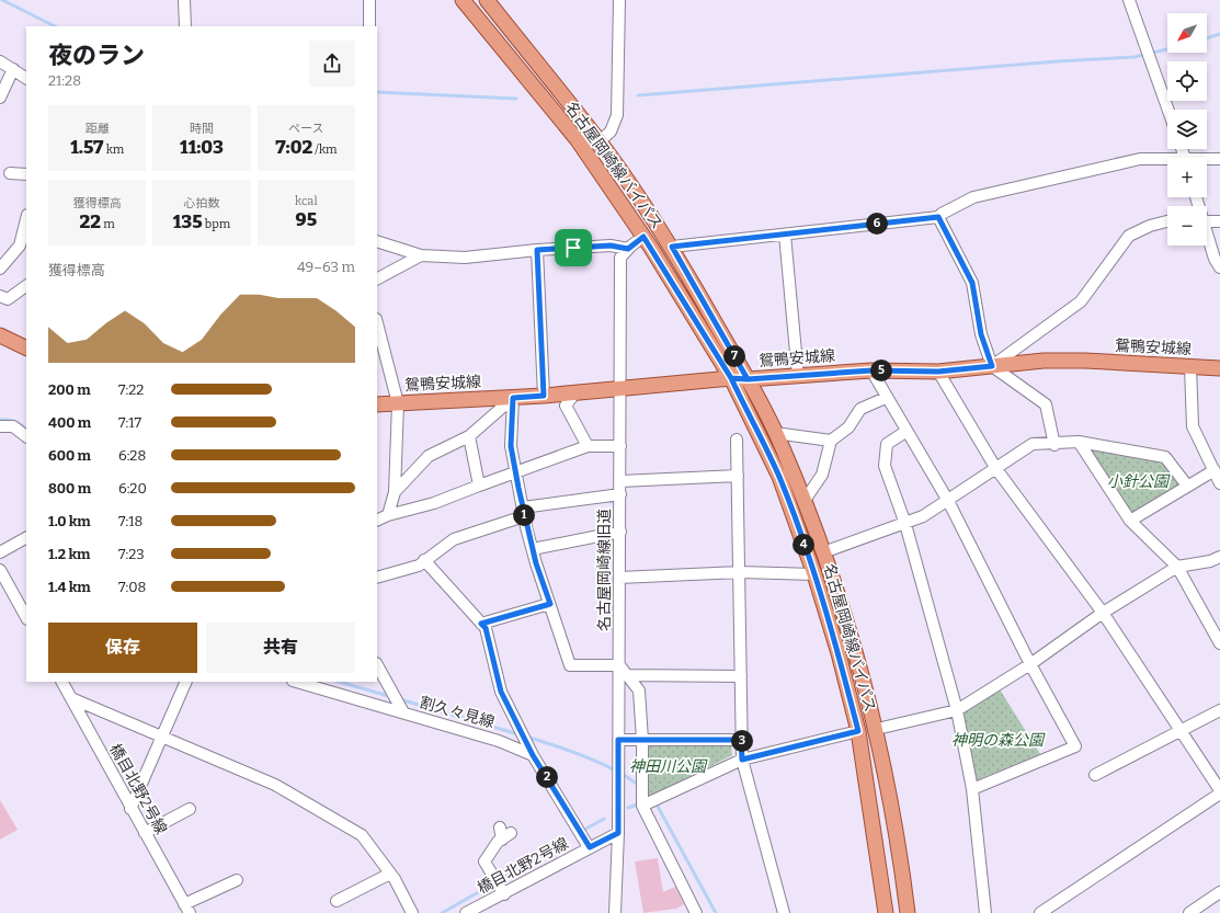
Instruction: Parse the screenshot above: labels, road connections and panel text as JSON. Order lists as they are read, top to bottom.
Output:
{
  "streets": {
    "main road": ["名古屋岡崎線バイパス", "鴛鴨安城線"],
    "street": ["名古屋岡崎線旧道", "割久々見線", "橋目北野2号線"]
  },
  "crossings": [
    ["名古屋岡崎線バイパス", "鴛鴨安城線"],
    ["名古屋岡崎線バイパス", "名古屋岡崎線旧道"],
    ["鴛鴨安城線", "名古屋岡崎線旧道"],
    ["名古屋岡崎線旧道", "橋目北野2号線"]
  ],
  "parks": ["小針公園", "神明の森公園", "神田川公園"],
  "north": "bottom left",
  "page": {
    "map_buttons": ["+", "−"],
    "heading": ["夜のラン", "21:28"],
    "stats": [
      ["距離", "1.57 km"],
      ["時間", "11:03"],
      ["ペース", "7:02 /km"],
      ["獲得標高", "22 m"],
      ["心拍数", "135 bpm"],
      ["kcal", "95"]
    ],
    "pins": [
      "6",
      "7",
      "5",
      "1",
      "4",
      "3",
      "2"
    ],
    "chart": ["獲得標高", "49–63 m"],
    "list": [
      {
        "name": "200 m",
        "note": "7:22"
      },
      {
        "name": "400 m",
        "note": "7:17"
      },
      {
        "name": "600 m",
        "note": "6:28"
      },
      {
        "name": "800 m",
        "note": "6:20"
      },
      {
        "name": "1.0 km",
        "note": "7:18"
      },
      {
        "name": "1.2 km",
        "note": "7:23"
      },
      {
        "name": "1.4 km",
        "note": "7:08"
      }
    ],
    "buttons": ["保存", "共有"]
  }
}
